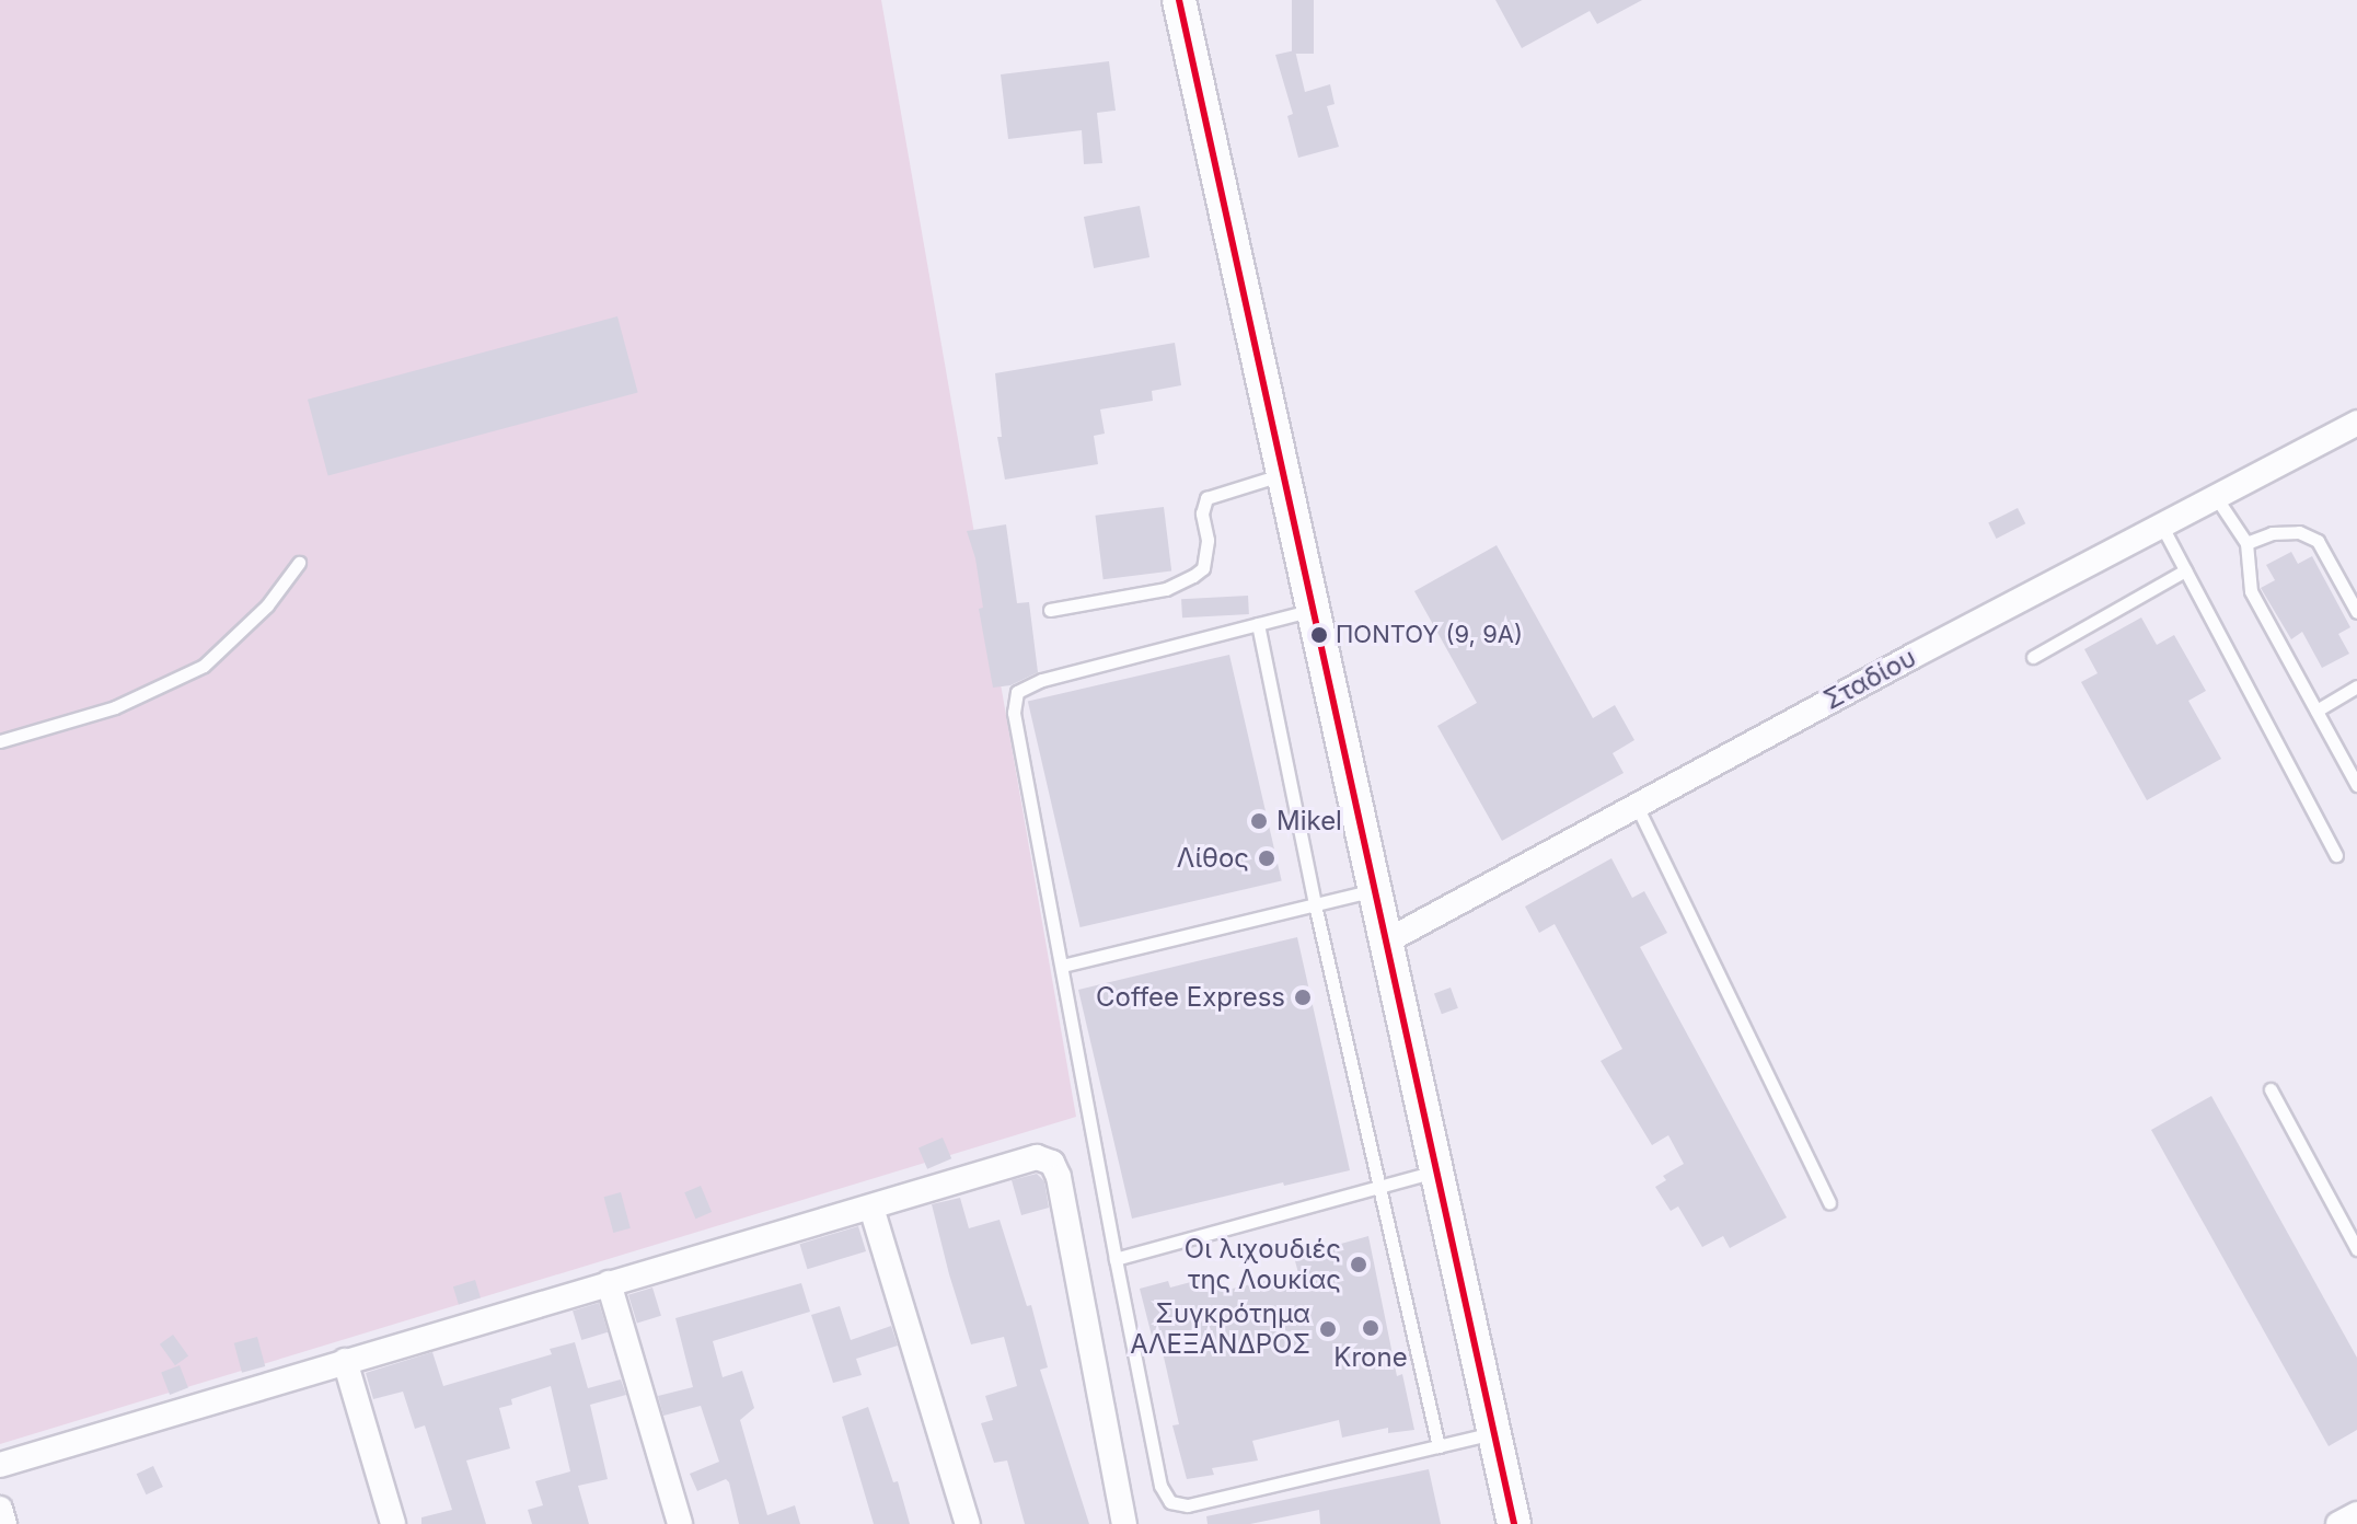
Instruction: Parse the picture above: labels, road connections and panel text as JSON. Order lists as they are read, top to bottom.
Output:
{
  "streets": {
    "street": ["Σταδίου"]
  },
  "places": [
    "ΠΟΝΤΟΥ (9, 9Α)",
    "Mikel",
    "Λίθος",
    "Coffee Express",
    "Οι λιχουδιές της Λουκίας",
    "Krone",
    "Συγκρότημα ΑΛΕΞΑΝΔΡΟΣ"
  ]
}
